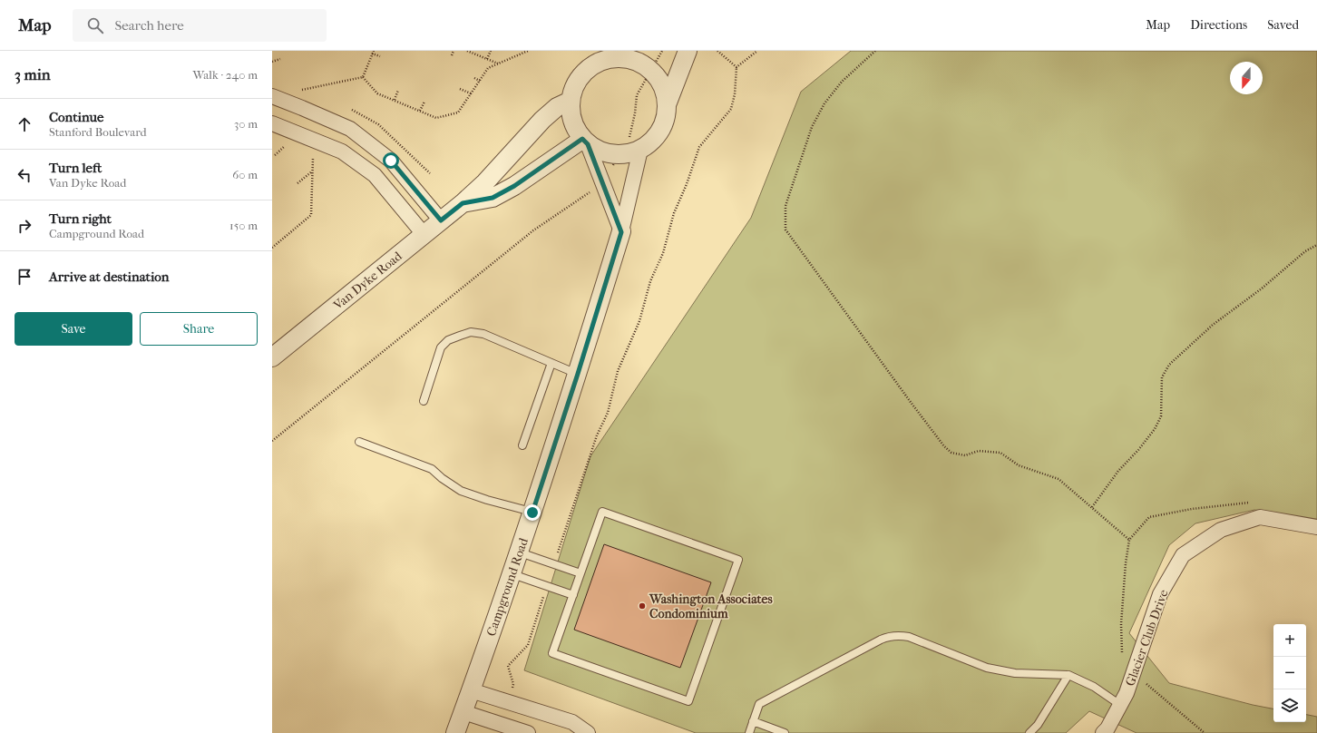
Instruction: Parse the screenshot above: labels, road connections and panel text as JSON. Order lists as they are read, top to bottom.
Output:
{
  "streets": {
    "street": ["Van Dyke Road", "Campground Road", "Glacier Club Drive"]
  },
  "places": ["Washington Associates Condominium"],
  "north": "bottom",
  "page": {
    "header": "Map",
    "search": "Search here",
    "nav": ["Map", "Directions", "Saved"],
    "heading": ["3 min", "Walk · 240 m"],
    "list": [
      ["Continue", "Stanford Boulevard", "30 m"],
      ["Turn left", "Van Dyke Road", "60 m"],
      ["Turn right", "Campground Road", "150 m"],
      "Arrive at destination"
    ],
    "buttons": ["Save", "Share"],
    "map_buttons": ["+", "−"]
  }
}
